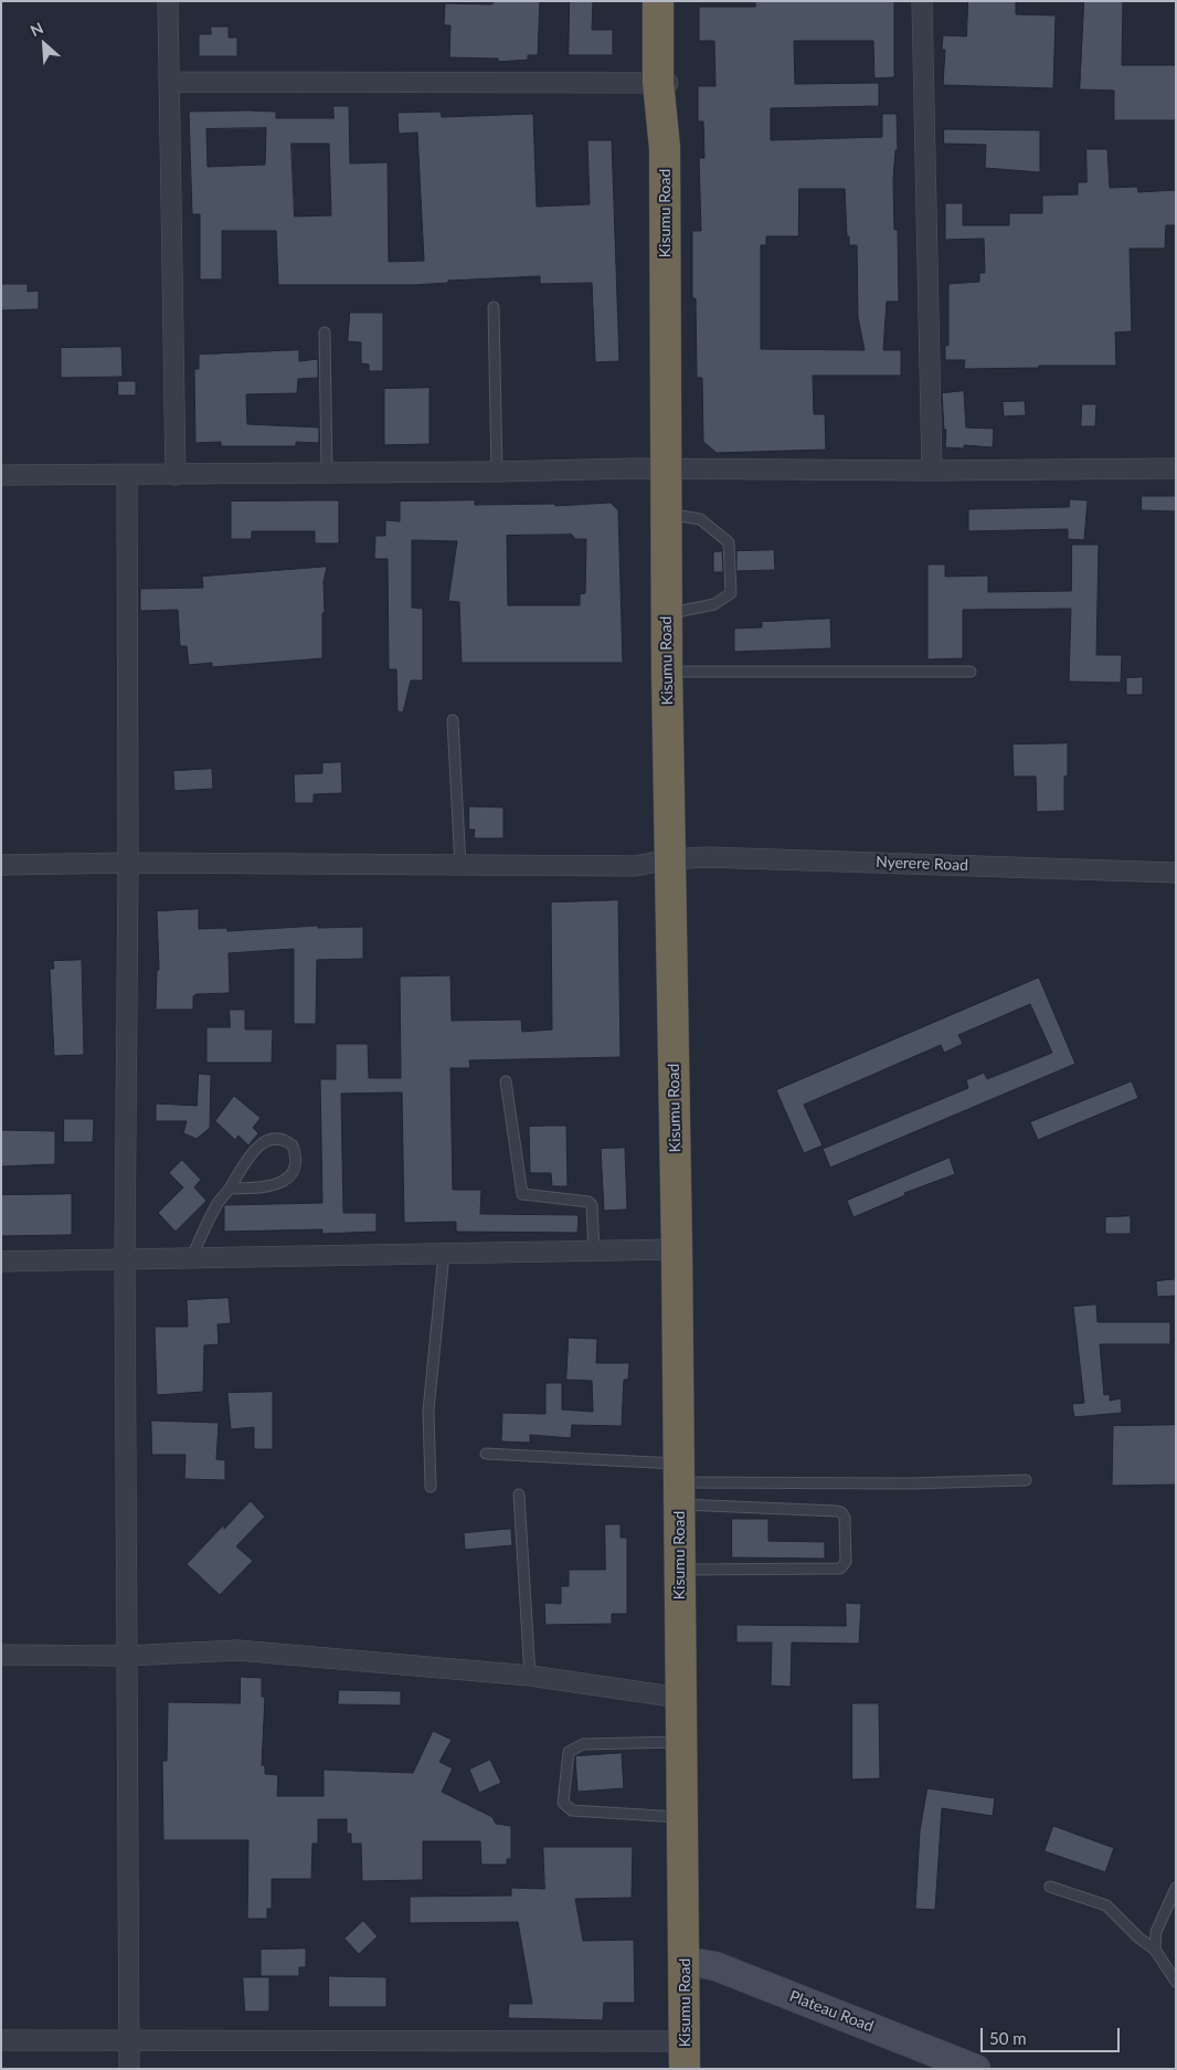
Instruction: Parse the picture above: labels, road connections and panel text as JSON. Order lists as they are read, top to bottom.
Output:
{
  "streets": {
    "highway": ["Kisumu Road"],
    "street": ["Nyerere Road", "Plateau Road"]
  },
  "crossings": [
    ["Kisumu Road", "Nyerere Road"],
    ["Kisumu Road", "Plateau Road"]
  ],
  "scale_bar": "50 m",
  "north": "top left"
}
